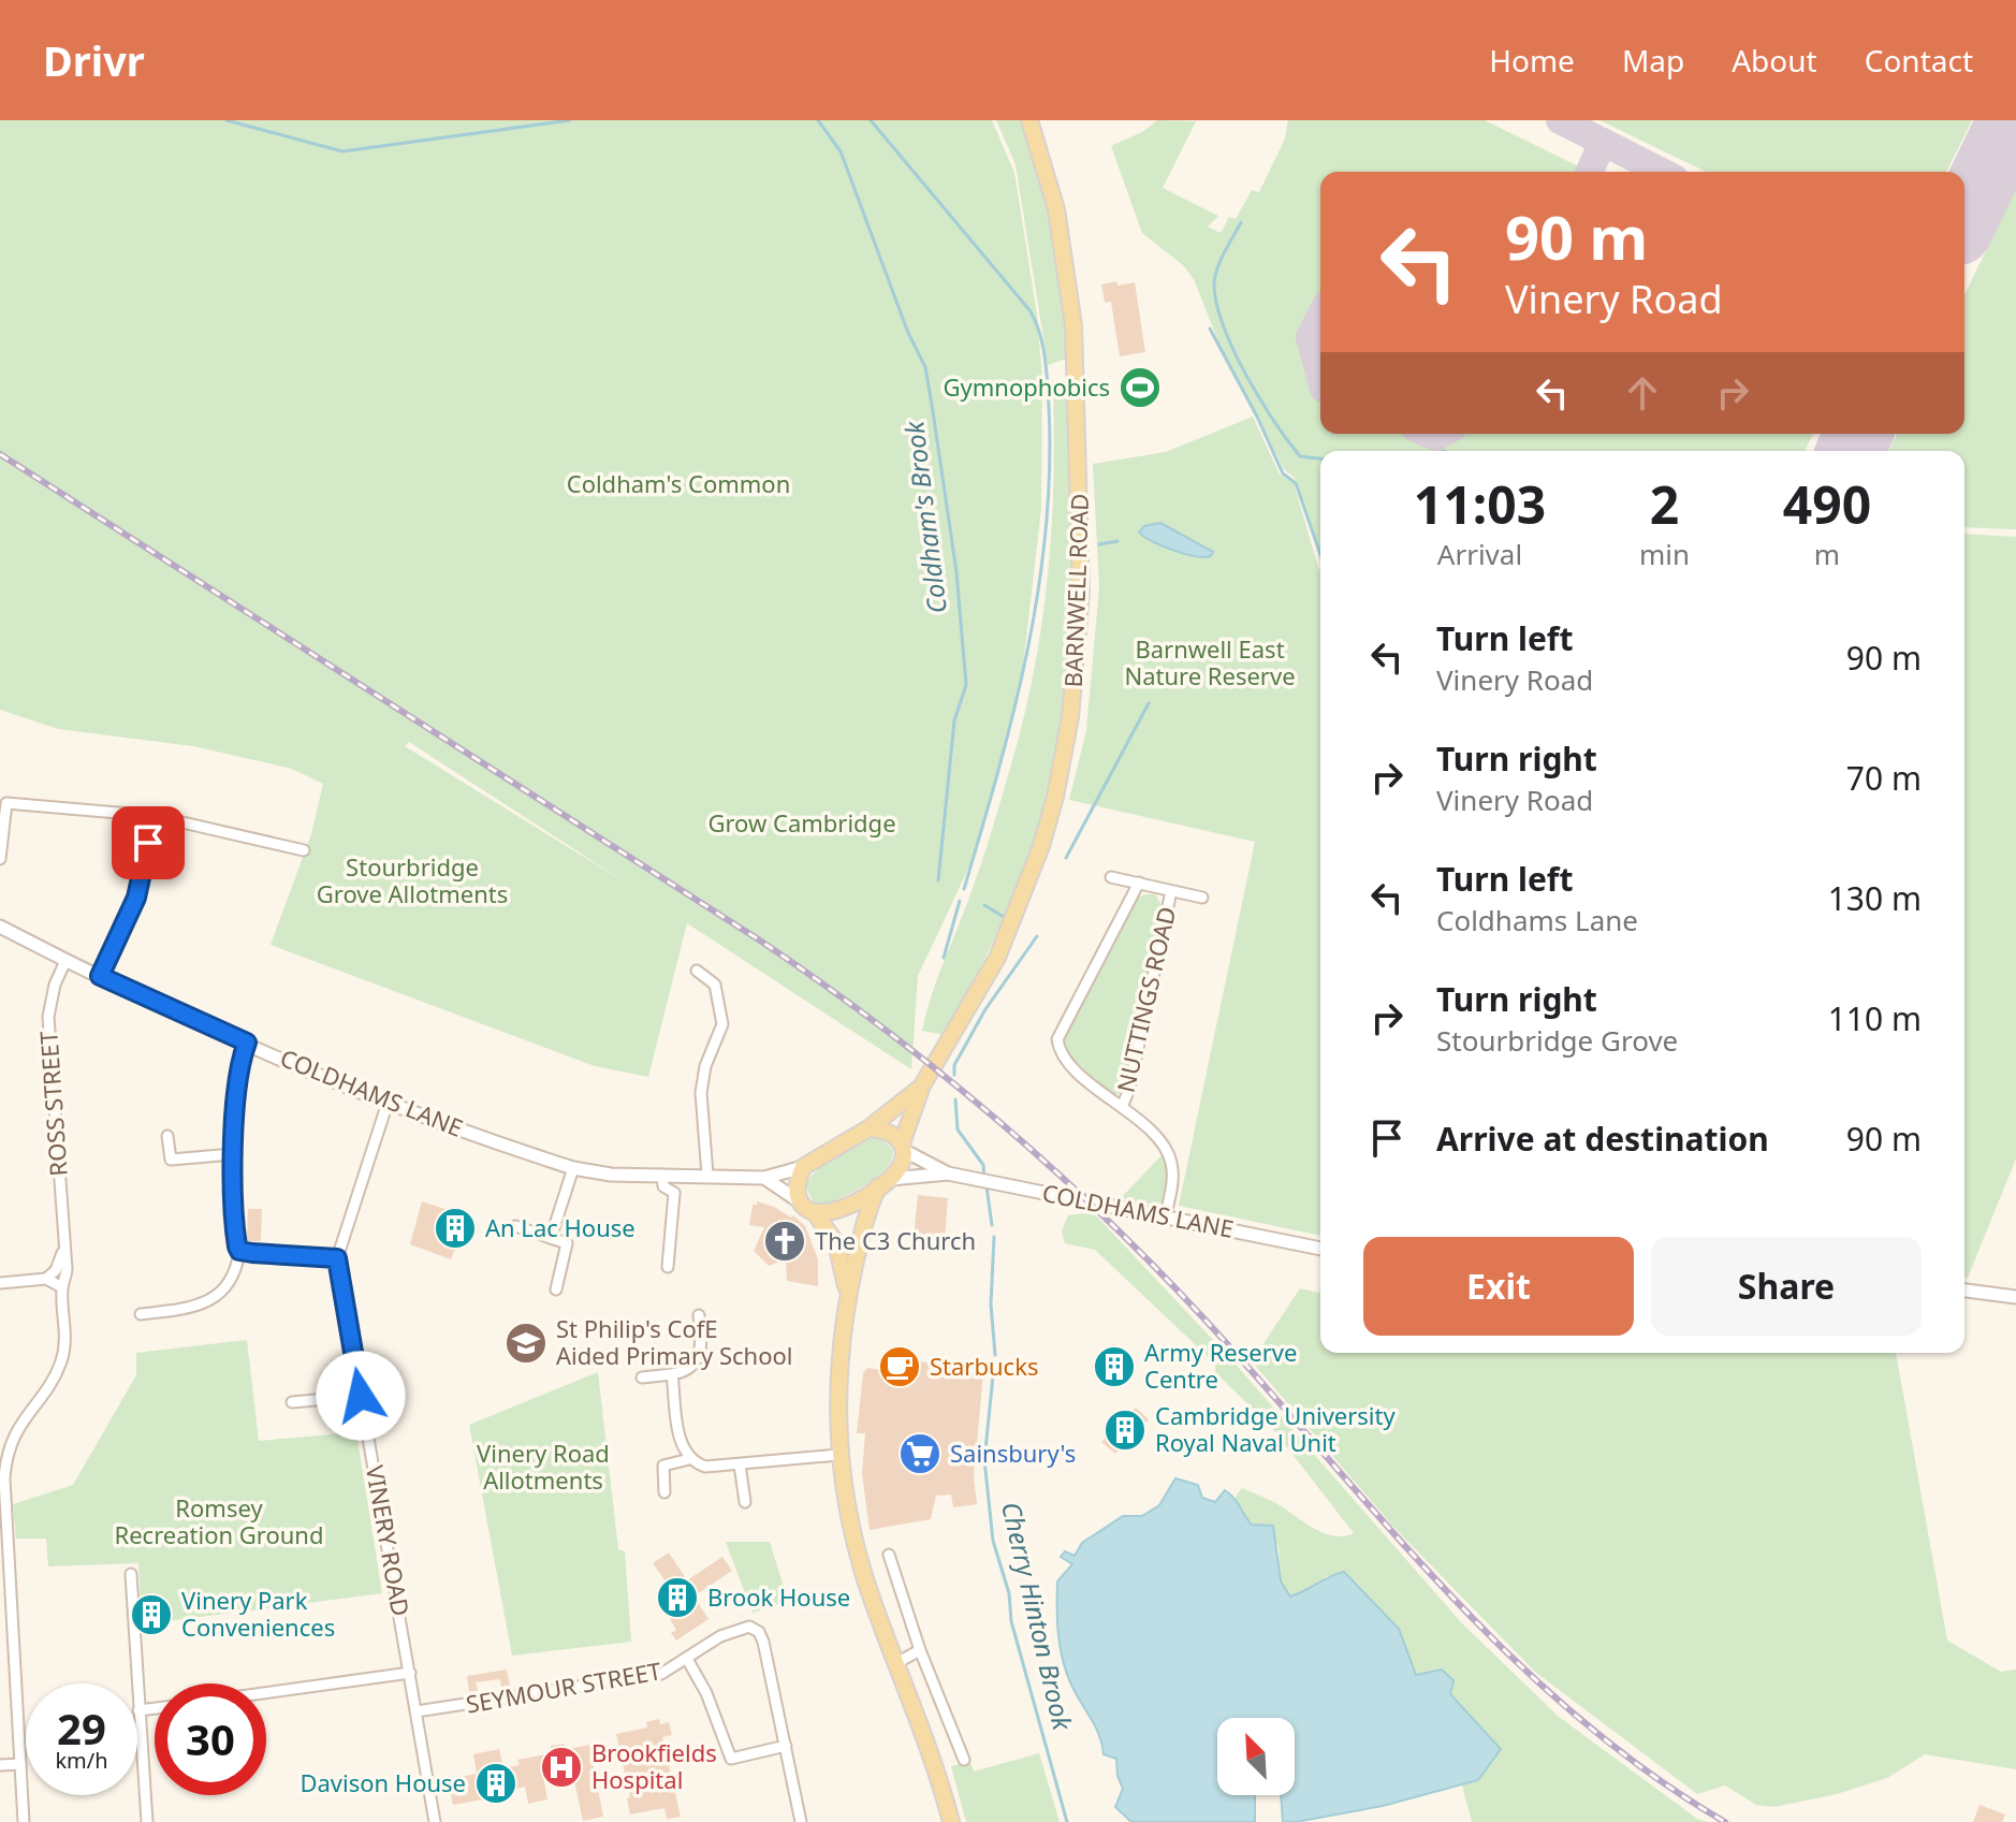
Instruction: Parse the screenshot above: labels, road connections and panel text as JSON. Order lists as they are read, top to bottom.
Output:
{
  "streets": {
    "main road": ["BARNWELL ROAD"],
    "street": [
      "NUTTINGS ROAD",
      "COLDHAMS LANE",
      "ROSS STREET",
      "VINERY ROAD",
      "SEYMOUR STREET"
    ]
  },
  "crossings": [
    ["BARNWELL ROAD", "COLDHAMS LANE"],
    ["NUTTINGS ROAD", "COLDHAMS LANE"],
    ["COLDHAMS LANE", "ROSS STREET"],
    ["VINERY ROAD", "SEYMOUR STREET"]
  ],
  "water": ["Coldham's Brook", "Cherry Hinton Brook"],
  "parks": [
    "Coldham's Common",
    "Barnwell East Nature Reserve",
    "Grow Cambridge",
    "Stourbridge Grove Allotments",
    "Vinery Road Allotments",
    "Romsey Recreation Ground"
  ],
  "places": {
    "sports": ["Gymnophobics"],
    "building": [
      "An Lac House",
      "Army Reserve Centre",
      "Cambridge University Royal Naval Unit",
      "Brook House",
      "Vinery Park Conveniences",
      "Davison House"
    ],
    "church": ["The C3 Church"],
    "school or university": ["St Philip's CofE Aided Primary School"],
    "cafe": ["Starbucks"],
    "supermarket": ["Sainsbury's"],
    "hospital": ["Brookfields Hospital"]
  },
  "north": "top left",
  "page": {
    "header": "Drivr",
    "nav": [
      "Home",
      "Map",
      "About",
      "Contact"
    ],
    "turn": ["90 m", "Vinery Road"],
    "eta": [
      "11:03",
      "Arrival",
      "2",
      "min",
      "490",
      "m"
    ],
    "list": [
      {
        "name": "Turn left",
        "note": "Vinery Road",
        "value": "90 m"
      },
      {
        "name": "Turn right",
        "note": "Vinery Road",
        "value": "70 m"
      },
      {
        "name": "Turn left",
        "note": "Coldhams Lane",
        "value": "130 m"
      },
      {
        "name": "Turn right",
        "note": "Stourbridge Grove",
        "value": "110 m"
      },
      {
        "name": "Arrive at destination",
        "value": "90 m"
      }
    ],
    "buttons": ["Exit", "Share"],
    "speed": "29 km/h",
    "limit": "30"
  }
}
